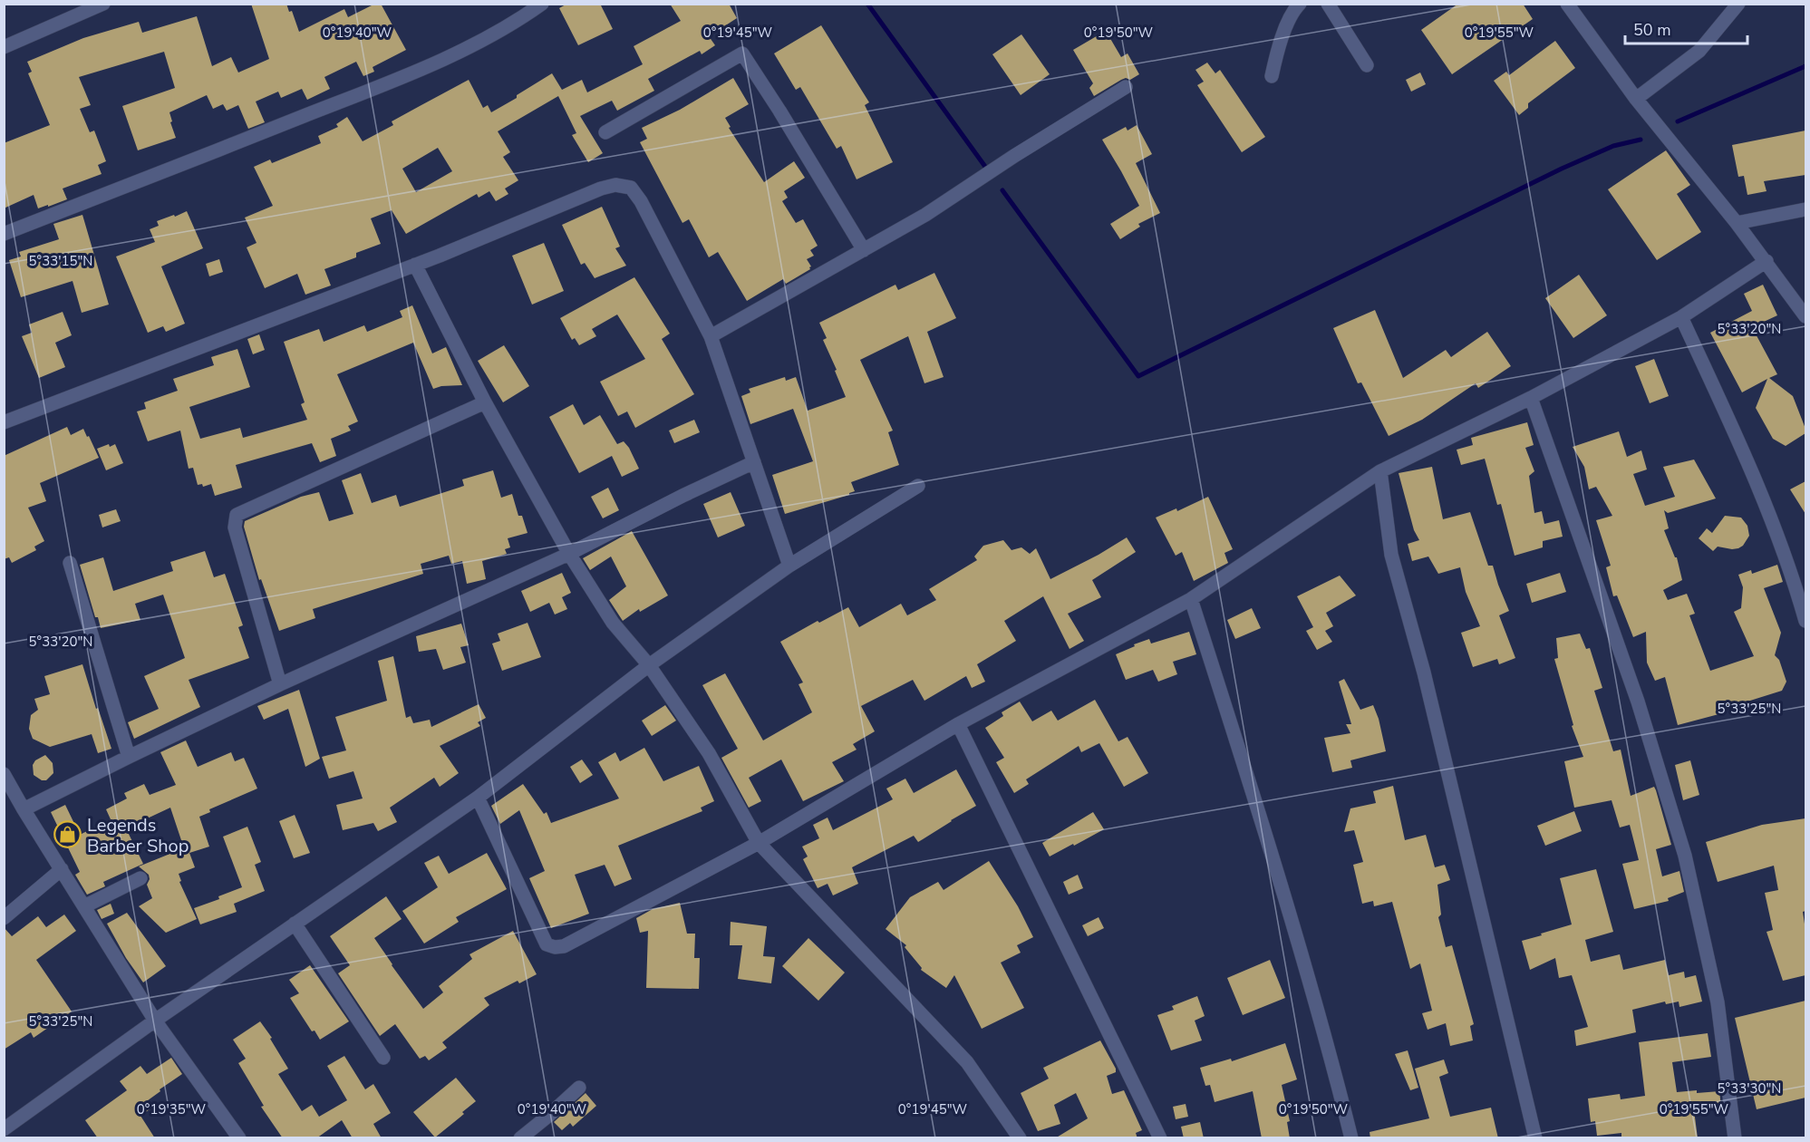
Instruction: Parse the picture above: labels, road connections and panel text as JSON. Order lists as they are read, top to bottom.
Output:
{
  "places": {
    "shop": ["Legends Barber Shop"]
  },
  "scale_bar": "50 m",
  "coordinates": [
    "0°19'40\"W",
    "0°19'45\"W",
    "0°19'50\"W",
    "0°19'55\"W",
    "5°33'15\"N",
    "5°33'20\"N",
    "5°33'25\"N",
    "5°33'30\"N",
    "0°19'35\"W"
  ]
}
